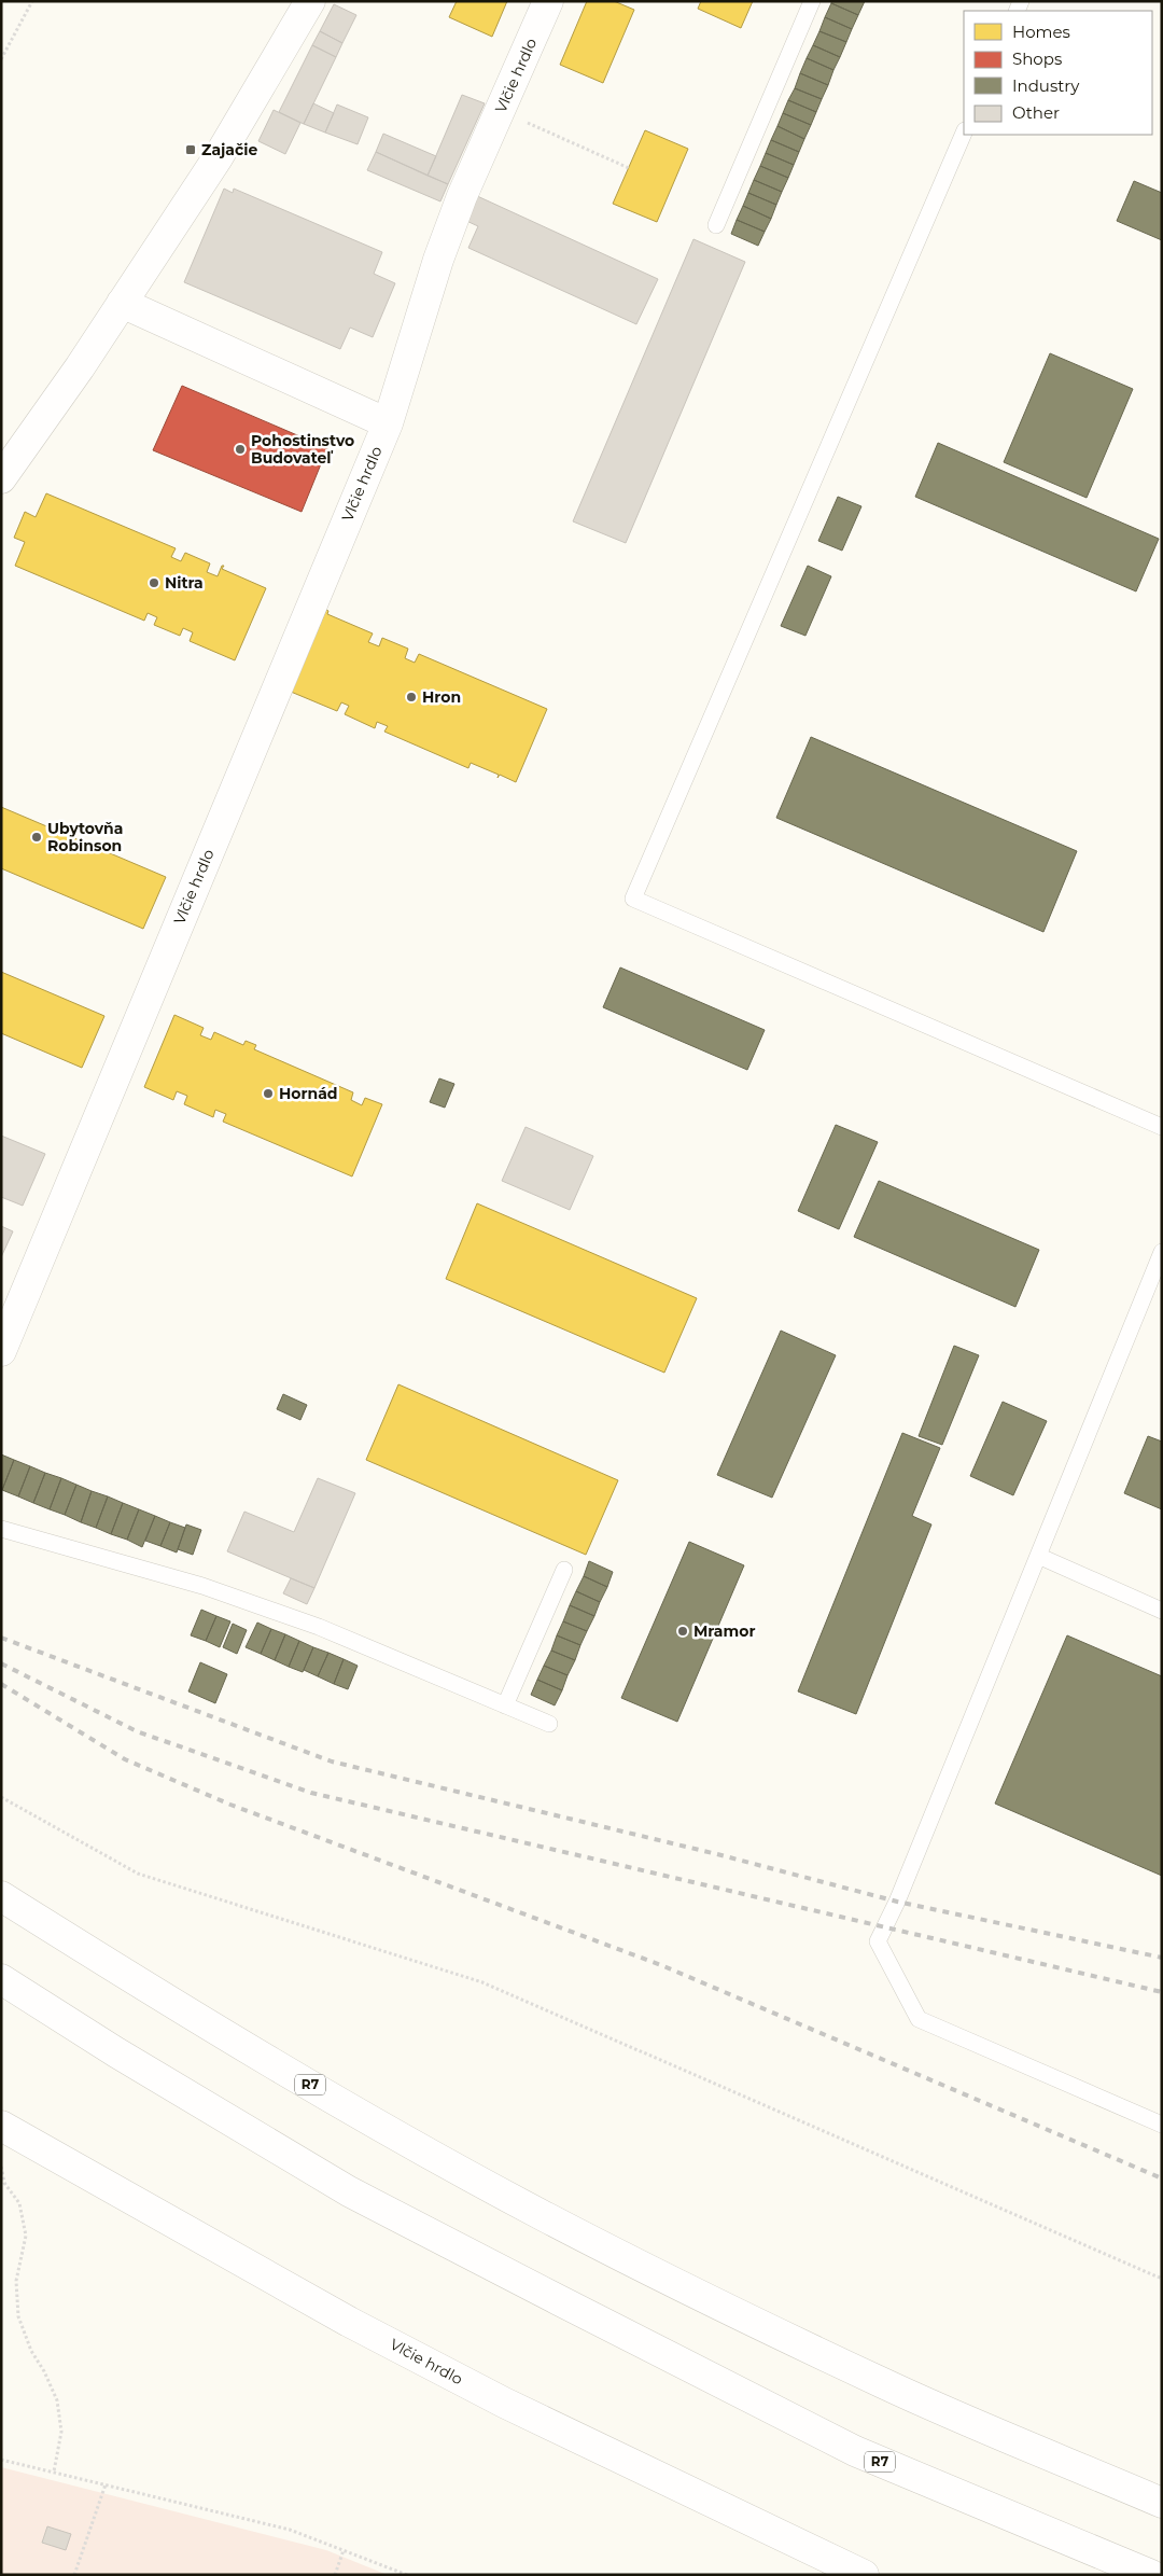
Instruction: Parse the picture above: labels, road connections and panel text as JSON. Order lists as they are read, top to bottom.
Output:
{
  "streets": {
    "main road": ["Vlčie hrdlo", "R7"]
  },
  "places": {
    "transit": ["Zajačie"],
    "other": [
      "Pohostinstvo Budovateľ",
      "Nitra",
      "Hron",
      "Ubytovňa Robinson",
      "Hornád",
      "Mramor"
    ]
  },
  "legend": [
    "Homes",
    "Shops",
    "Industry",
    "Other"
  ]
}
